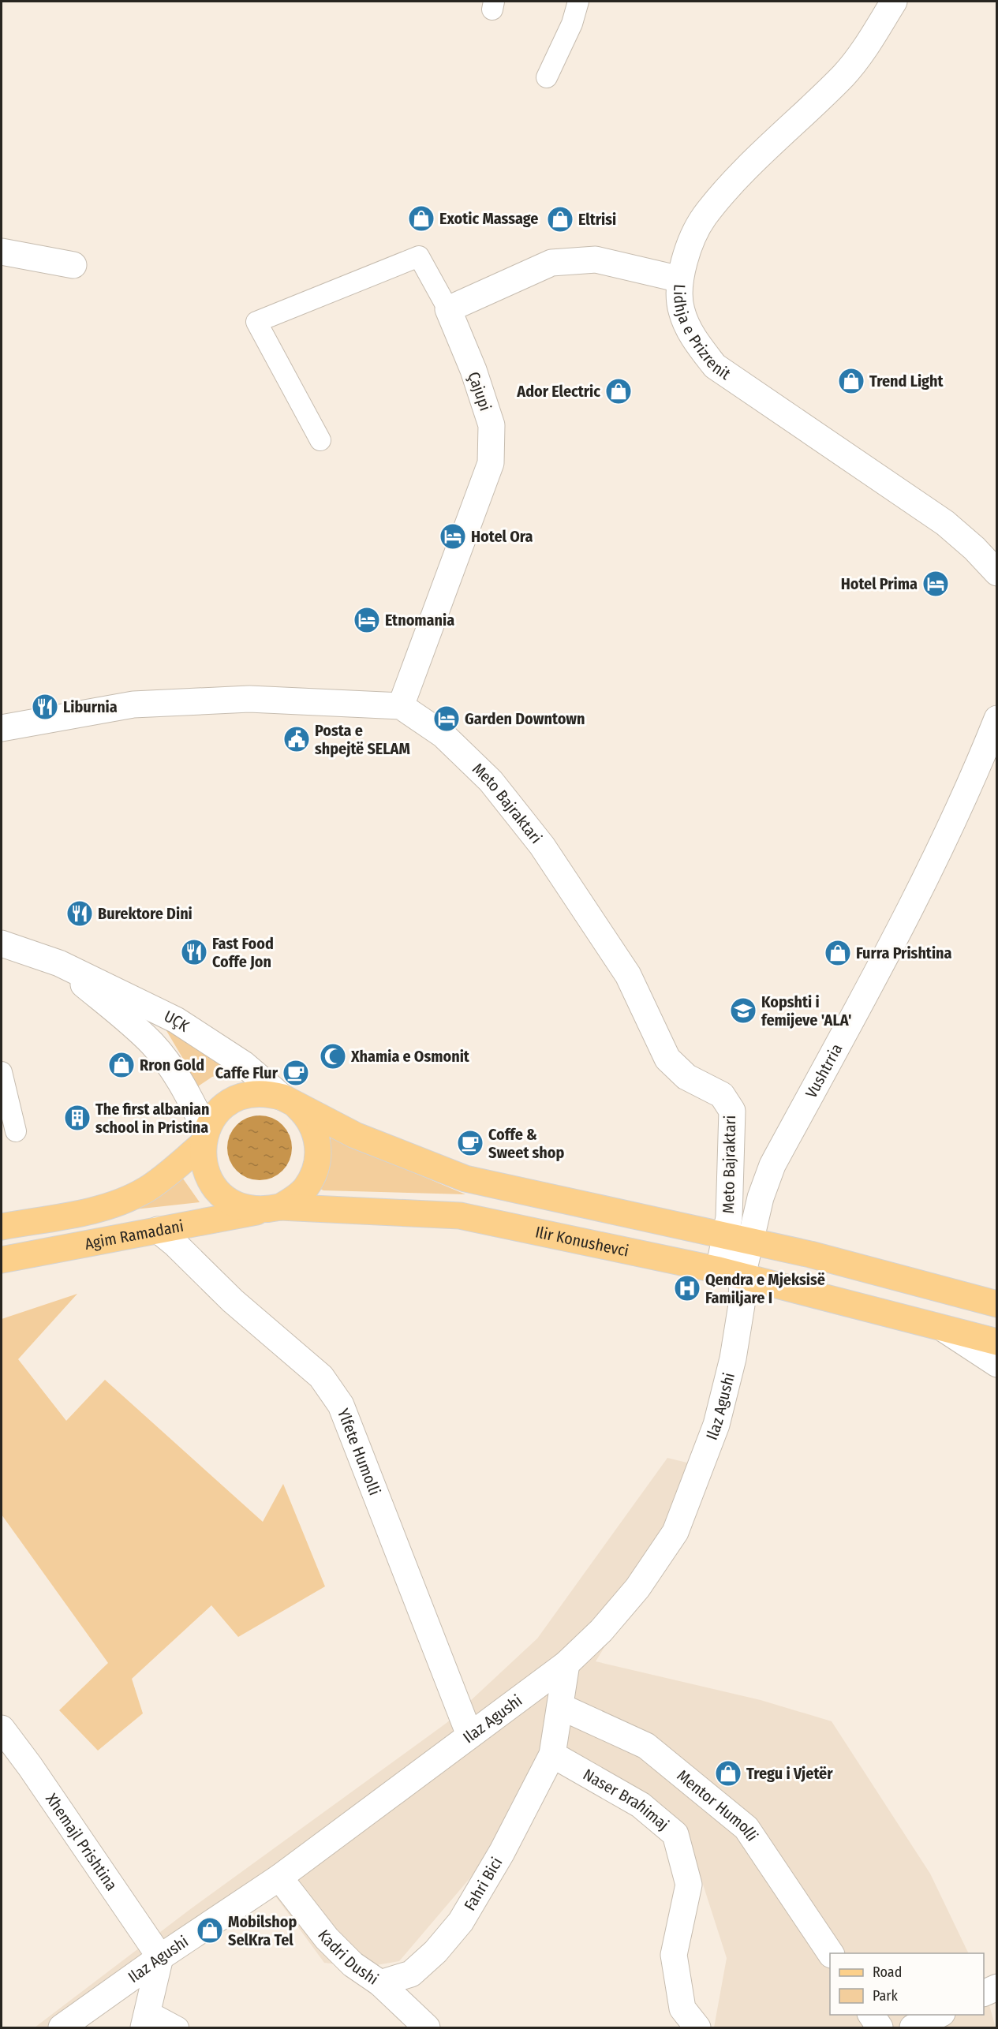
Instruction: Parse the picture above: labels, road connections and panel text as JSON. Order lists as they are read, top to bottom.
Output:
{
  "streets": {
    "main road": ["UÇK", "Agim Ramadani", "Ilir Konushevci"],
    "street": [
      "Lidhja e Prizrenit",
      "Çajupi",
      "Meto Bajraktari",
      "Vushtrria",
      "Ilaz Agushi",
      "Ylfete Humolli",
      "Naser Brahimaj",
      "Mentor Humolli",
      "Xhemajl Prishtina",
      "Fahri Bici",
      "Kadri Dushi"
    ]
  },
  "crossings": [
    ["Çajupi", "Meto Bajraktari"],
    ["Meto Bajraktari", "Vushtrria"],
    ["Meto Bajraktari", "Ilir Konushevci"],
    ["Meto Bajraktari", "Ilaz Agushi"],
    ["UÇK", "Agim Ramadani"],
    ["UÇK", "Ilir Konushevci"],
    ["Vushtrria", "Ilir Konushevci"],
    ["Vushtrria", "Ilaz Agushi"],
    ["Agim Ramadani", "Ilir Konushevci"],
    ["Agim Ramadani", "Ylfete Humolli"],
    ["Ilir Konushevci", "Ilaz Agushi"],
    ["Ilaz Agushi", "Ylfete Humolli"],
    ["Ilaz Agushi", "Xhemajl Prishtina"],
    ["Ilaz Agushi", "Kadri Dushi"],
    ["Naser Brahimaj", "Fahri Bici"],
    ["Fahri Bici", "Kadri Dushi"]
  ],
  "places": {
    "shop": [
      "Exotic Massage",
      "Eltrisi",
      "Trend Light",
      "Ador Electric",
      "Furra Prishtina",
      "Rron Gold",
      "Tregu i Vjetër",
      "Mobilshop SelKra Tel"
    ],
    "hotel": [
      "Hotel Ora",
      "Hotel Prima",
      "Etnomania",
      "Garden Downtown"
    ],
    "restaurant": ["Liburnia", "Burektore Dini", "Fast Food Coffe Jon"],
    "public building": ["Posta e shpejtë SELAM"],
    "school or university": ["Kopshti i femijeve 'ALA'"],
    "mosque": ["Xhamia e Osmonit"],
    "cafe": ["Caffe Flur", "Coffe & Sweet shop"],
    "building": ["The first albanian school in Pristina"],
    "hospital": ["Qendra e Mjeksisë Familjare I"]
  },
  "legend": ["Road", "Park"]
}
